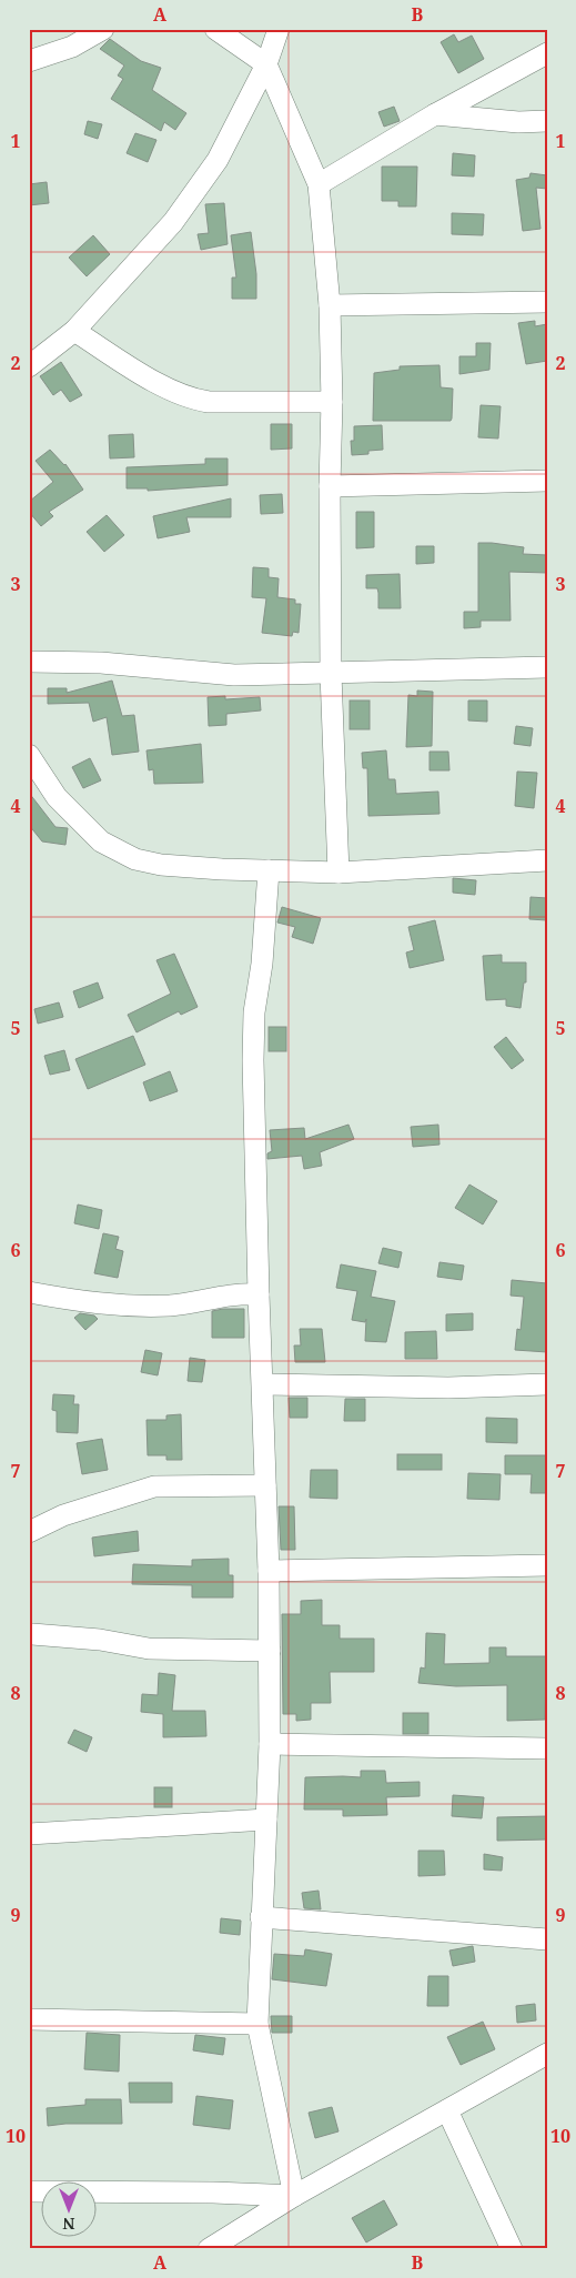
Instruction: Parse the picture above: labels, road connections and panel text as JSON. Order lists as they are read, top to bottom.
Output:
{
  "north": "bottom",
  "grid": {
    "columns": ["A", "B"],
    "rows": [
      "1",
      "2",
      "3",
      "4",
      "5",
      "6",
      "7",
      "8",
      "9",
      "10"
    ]
  }
}
